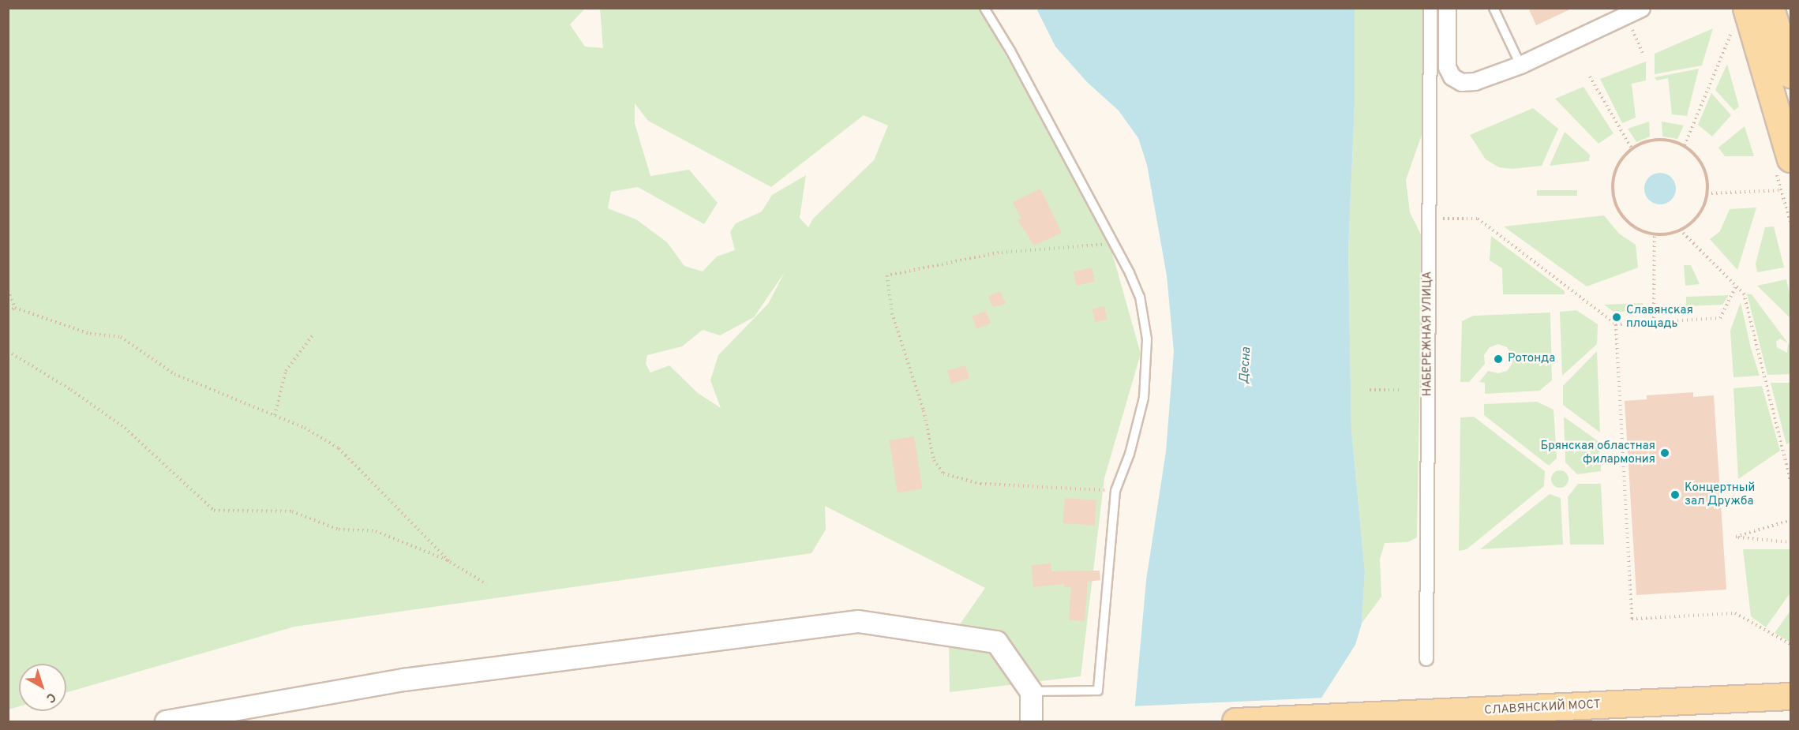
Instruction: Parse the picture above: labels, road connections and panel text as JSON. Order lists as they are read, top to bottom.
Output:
{
  "streets": {
    "main road": ["СЛАВЯНСКИЙ МОСТ"],
    "street": ["НАБЕРЕЖНАЯ УЛИЦА"]
  },
  "water": ["Десна"],
  "places": [
    "Славянская площадь",
    "Ротонда",
    "Брянская областная филармония",
    "Концертный зал Дружба"
  ],
  "north": "bottom right"
}
